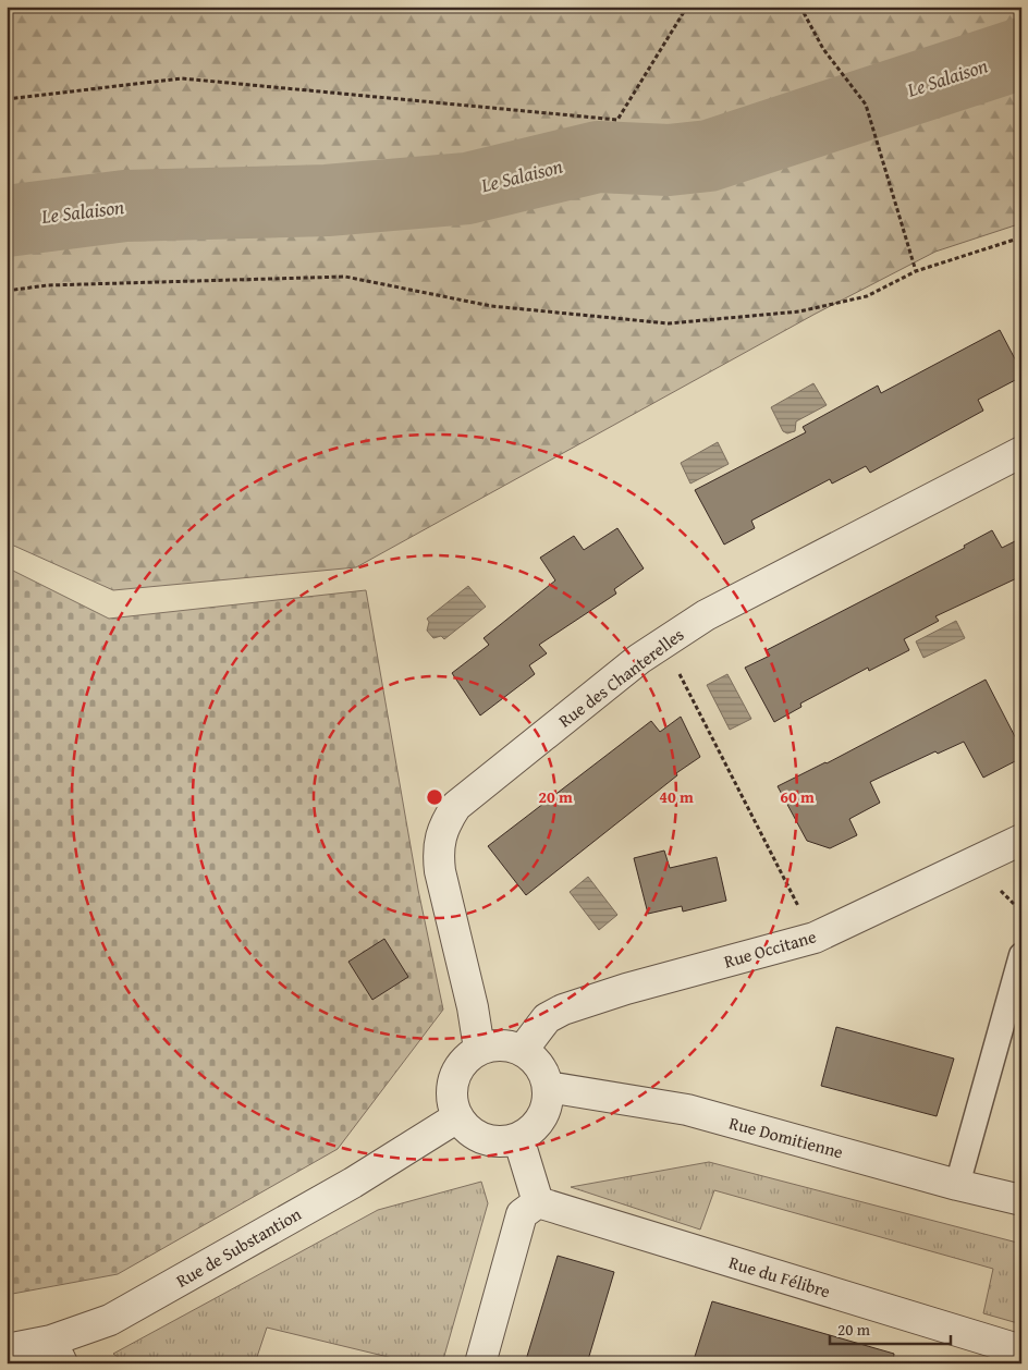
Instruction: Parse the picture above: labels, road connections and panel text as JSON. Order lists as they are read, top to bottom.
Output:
{
  "streets": {
    "street": [
      "Rue des Chanterelles",
      "Rue Occitane",
      "Rue Domitienne",
      "Rue de Substantion",
      "Rue du Félibre"
    ]
  },
  "crossings": [
    ["Rue des Chanterelles", "Rue Occitane"],
    ["Rue des Chanterelles", "Rue Domitienne"],
    ["Rue des Chanterelles", "Rue de Substantion"],
    ["Rue Occitane", "Rue Domitienne"],
    ["Rue Occitane", "Rue de Substantion"],
    ["Rue Domitienne", "Rue de Substantion"]
  ],
  "water": ["Le Salaison"],
  "scale_bar": "20 m",
  "rings": ["20 m", "40 m", "60 m"]
}
